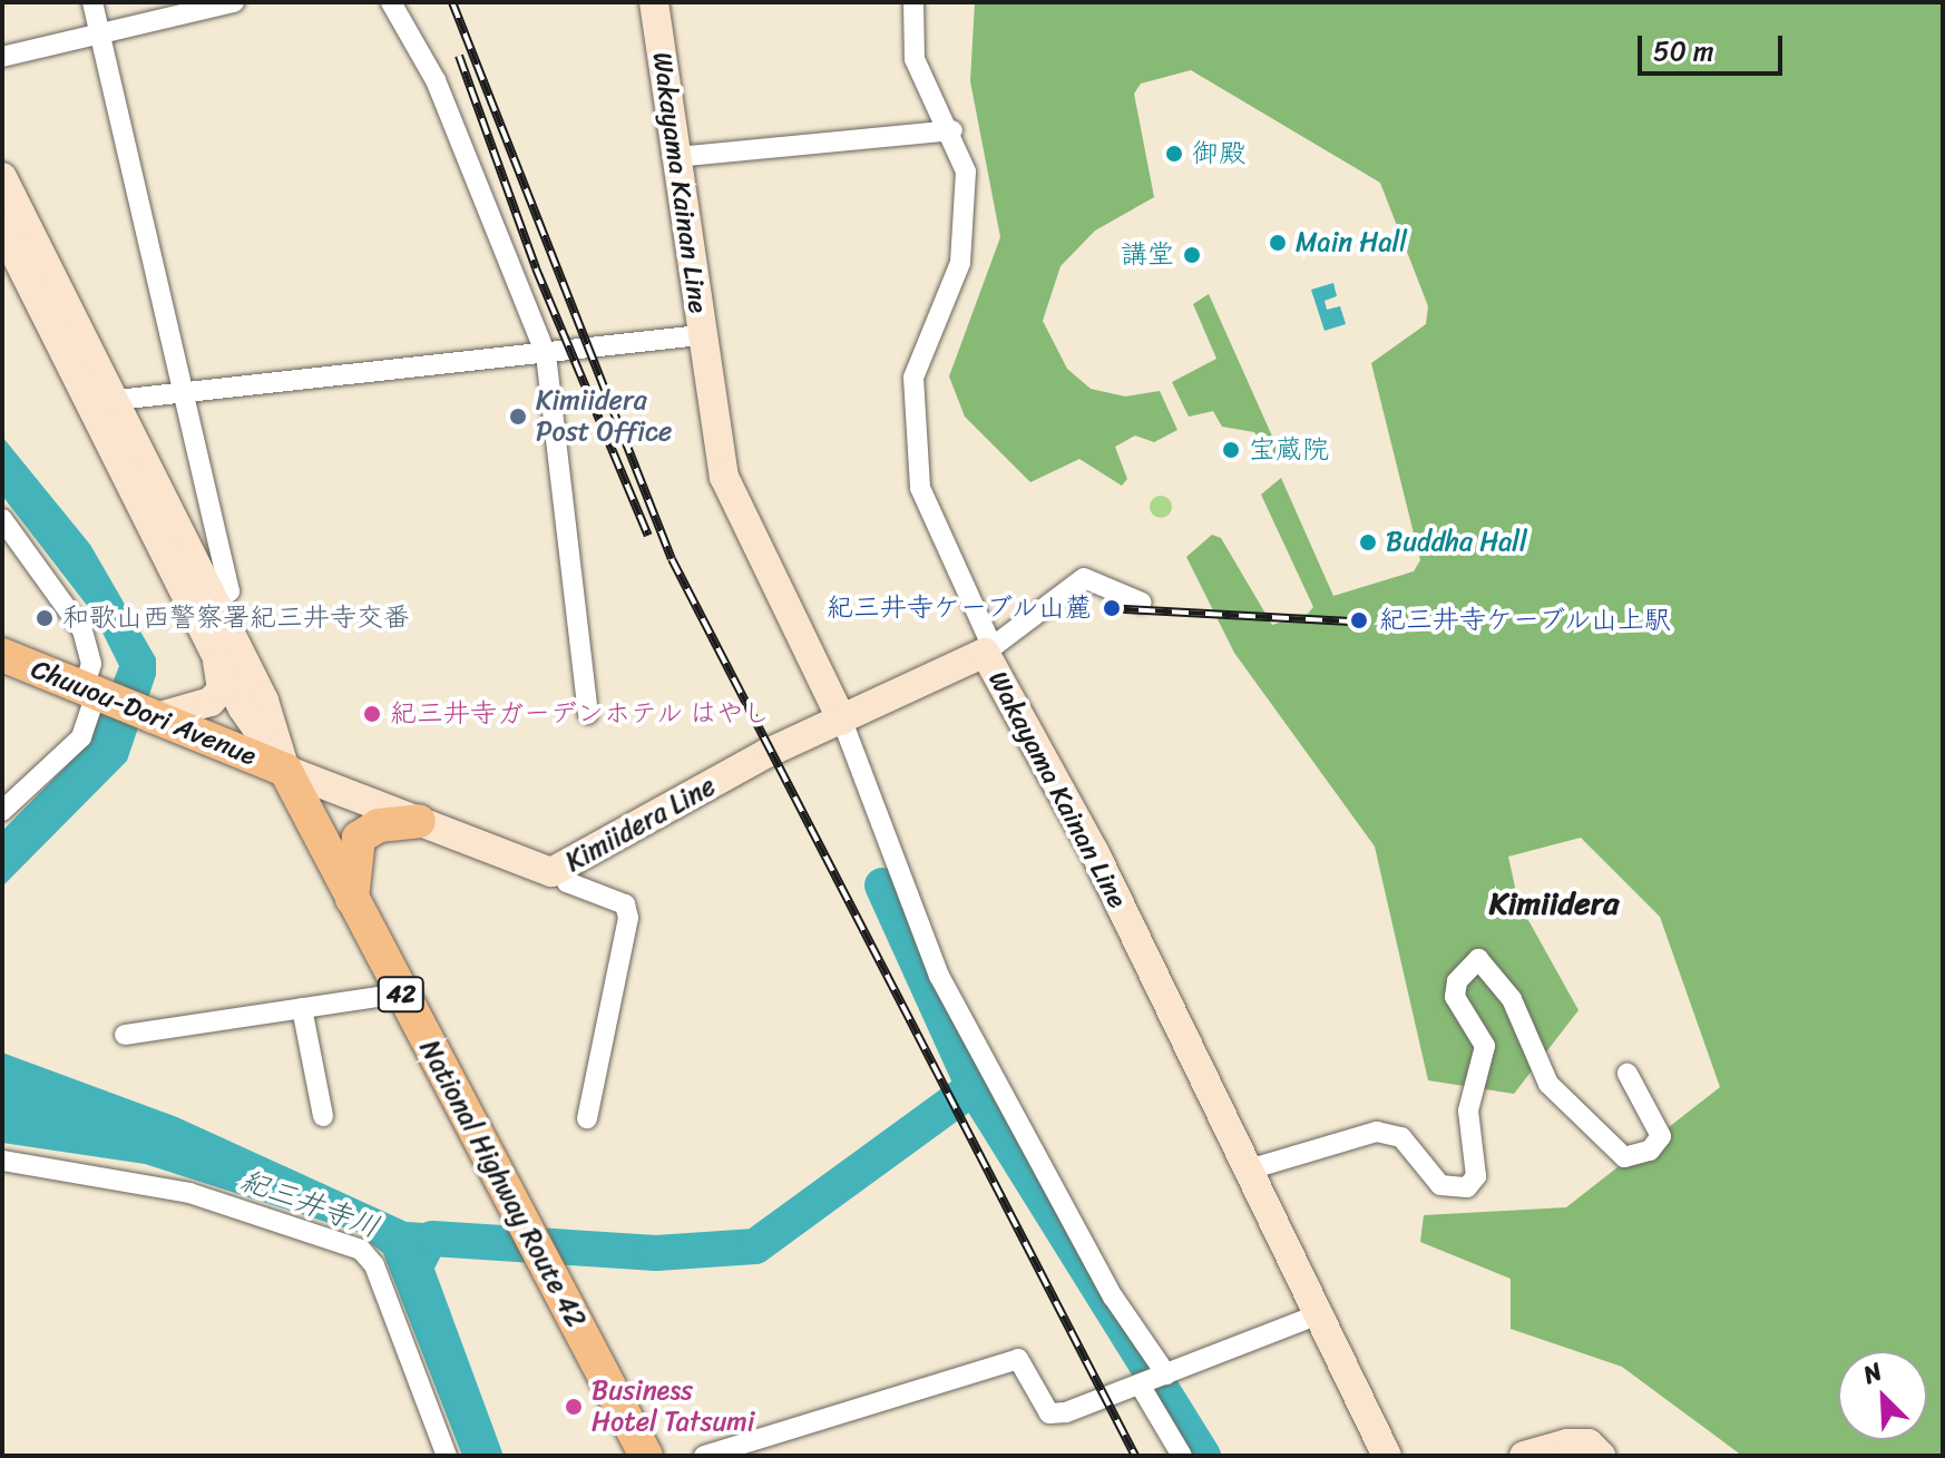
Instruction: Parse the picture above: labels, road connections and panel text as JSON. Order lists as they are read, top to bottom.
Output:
{
  "streets": {
    "highway": ["Chuuou-Dori Avenue", "42", "National Highway Route 42"],
    "main road": ["Wakayama Kainan Line", "Kimiidera Line"]
  },
  "crossings": [
    ["Wakayama Kainan Line", "Kimiidera Line"],
    ["Chuuou-Dori Avenue", "Kimiidera Line"],
    ["Chuuou-Dori Avenue", "National Highway Route 42"],
    ["Kimiidera Line", "National Highway Route 42"]
  ],
  "districts": ["Kimiidera"],
  "water": ["紀三井寺川"],
  "places": [
    "御殿",
    "Main Hall",
    "講堂",
    "Kimiidera Post Office",
    "宝蔵院",
    "Buddha Hall",
    "紀三井寺ケーブル山麓",
    "和歌山西警察署紀三井寺交番",
    "紀三井寺ケーブル山上駅",
    "紀三井寺ガーデンホテル はやし",
    "Business Hotel Tatsumi"
  ],
  "scale_bar": "50 m",
  "north": "top left"
}
